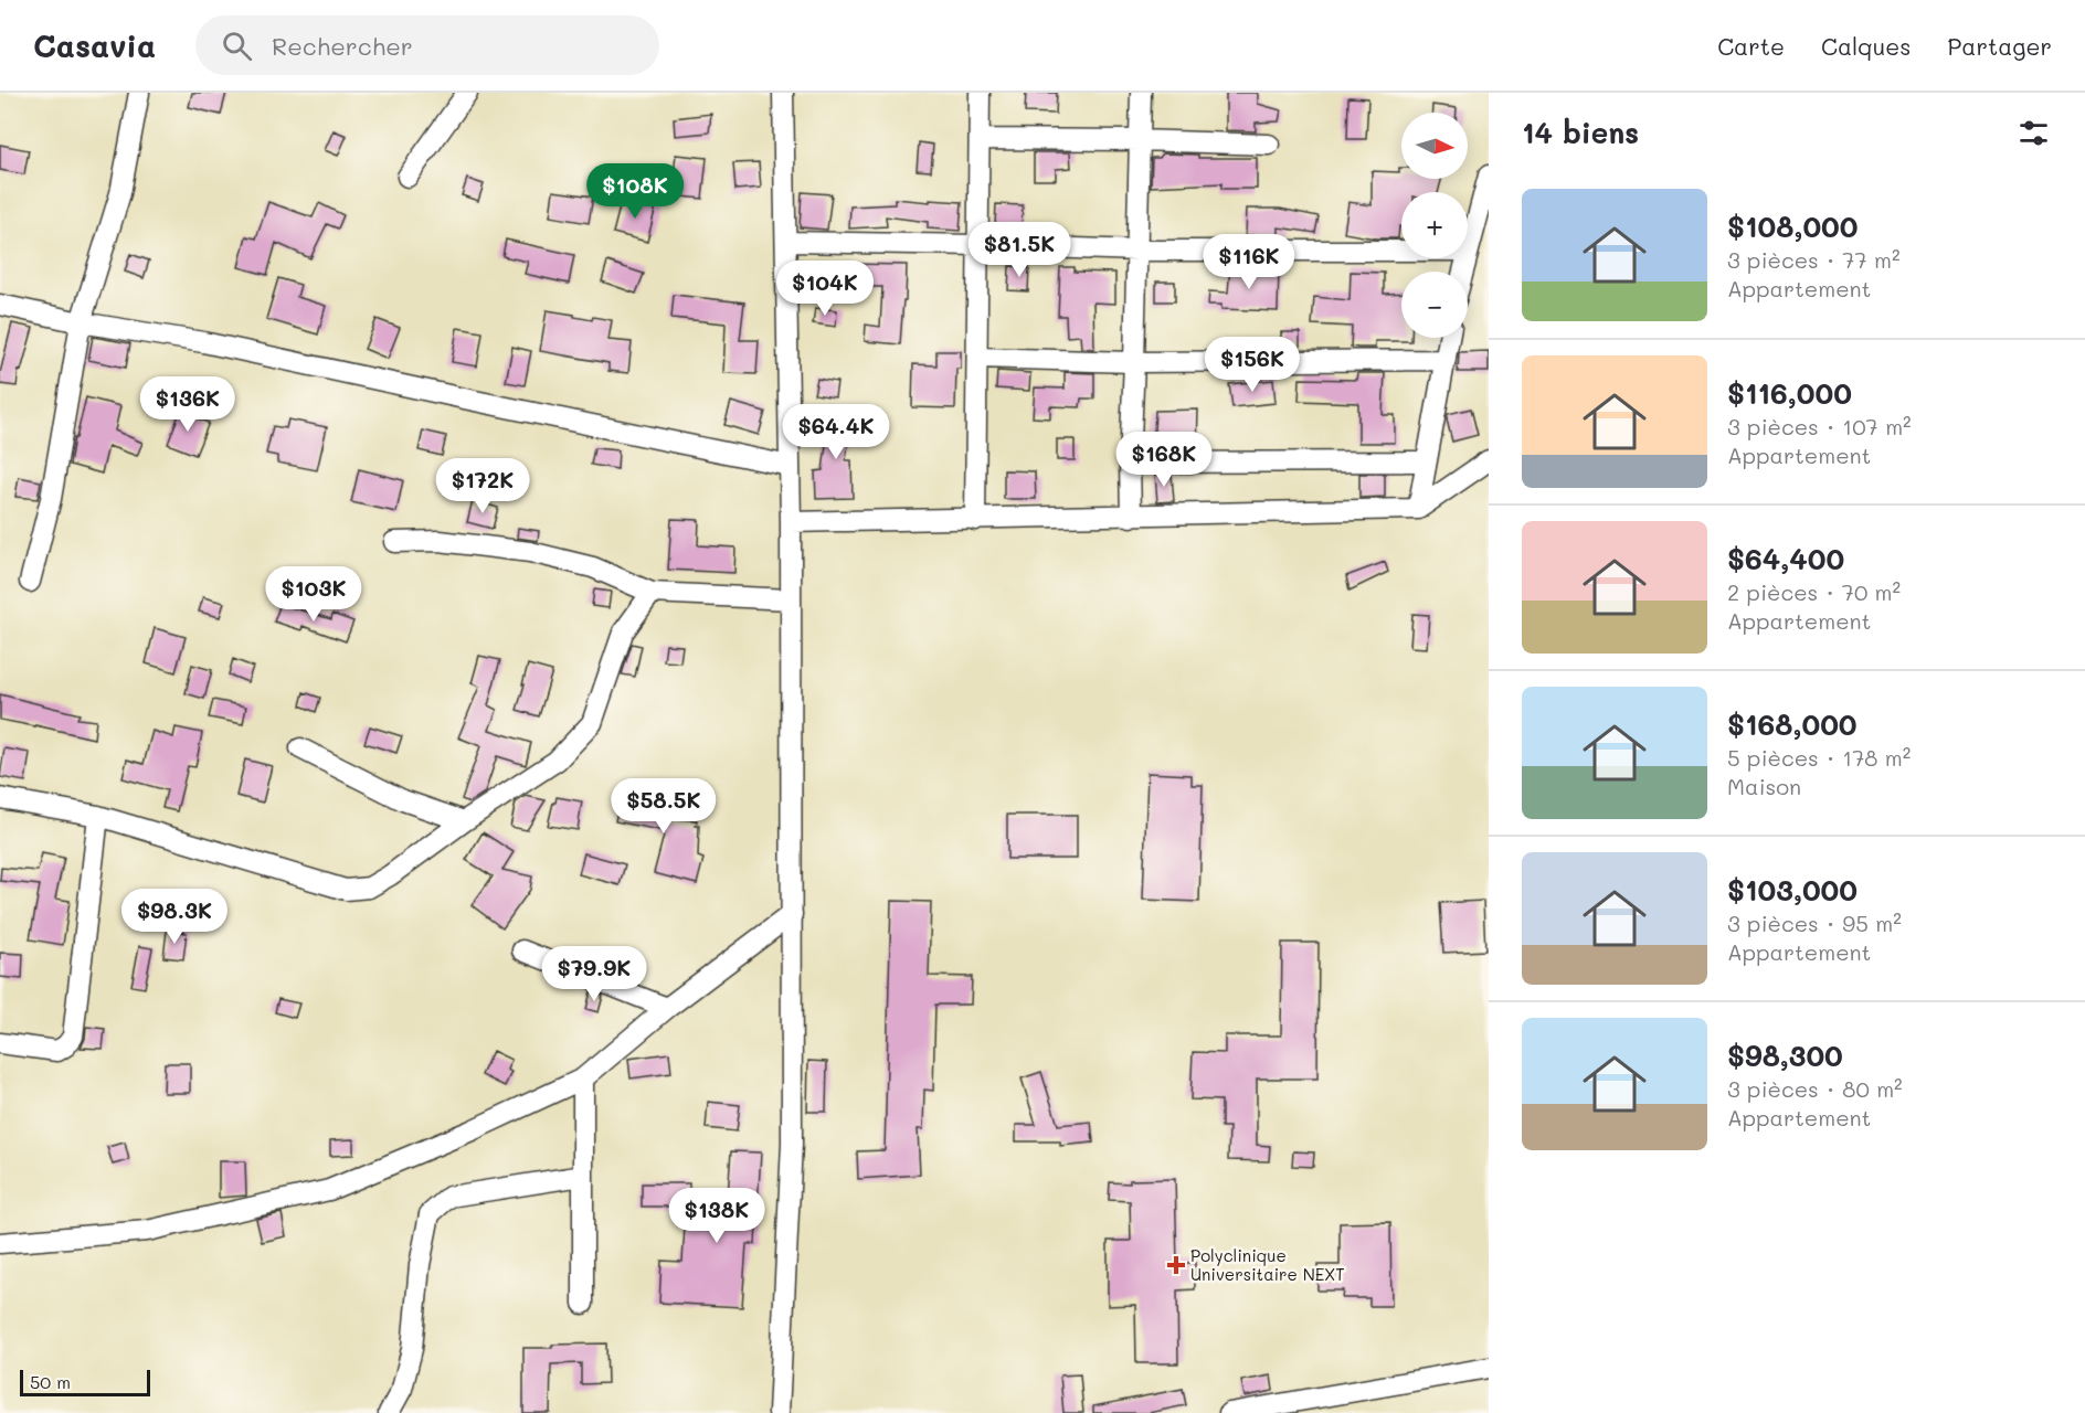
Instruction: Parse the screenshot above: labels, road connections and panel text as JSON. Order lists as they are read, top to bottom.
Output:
{
  "places": {
    "health": ["Polyclinique Universitaire NEXT"]
  },
  "scale_bar": "50 m",
  "north": "right",
  "page": {
    "header": "Casavia",
    "search": "Rechercher",
    "nav": ["Carte", "Calques", "Partager"],
    "heading": "14 biens",
    "map_buttons": ["+", "−"],
    "price": [
      "$108K",
      "$81.5K",
      "$116K",
      "$104K",
      "$156K",
      "$136K",
      "$64.4K",
      "$168K",
      "$172K",
      "$103K",
      "$58.5K",
      "$98.3K",
      "$79.9K",
      "$138K"
    ],
    "list": [
      {
        "name": "$108,000",
        "note": "3 pièces · 77 m² · Appartement"
      },
      {
        "name": "$116,000",
        "note": "3 pièces · 107 m² · Appartement"
      },
      {
        "name": "$64,400",
        "note": "2 pièces · 70 m² · Appartement"
      },
      {
        "name": "$168,000",
        "note": "5 pièces · 178 m² · Maison"
      },
      {
        "name": "$103,000",
        "note": "3 pièces · 95 m² · Appartement"
      },
      {
        "name": "$98,300",
        "note": "3 pièces · 80 m² · Appartement"
      }
    ],
    "scale": "50 m"
  }
}
